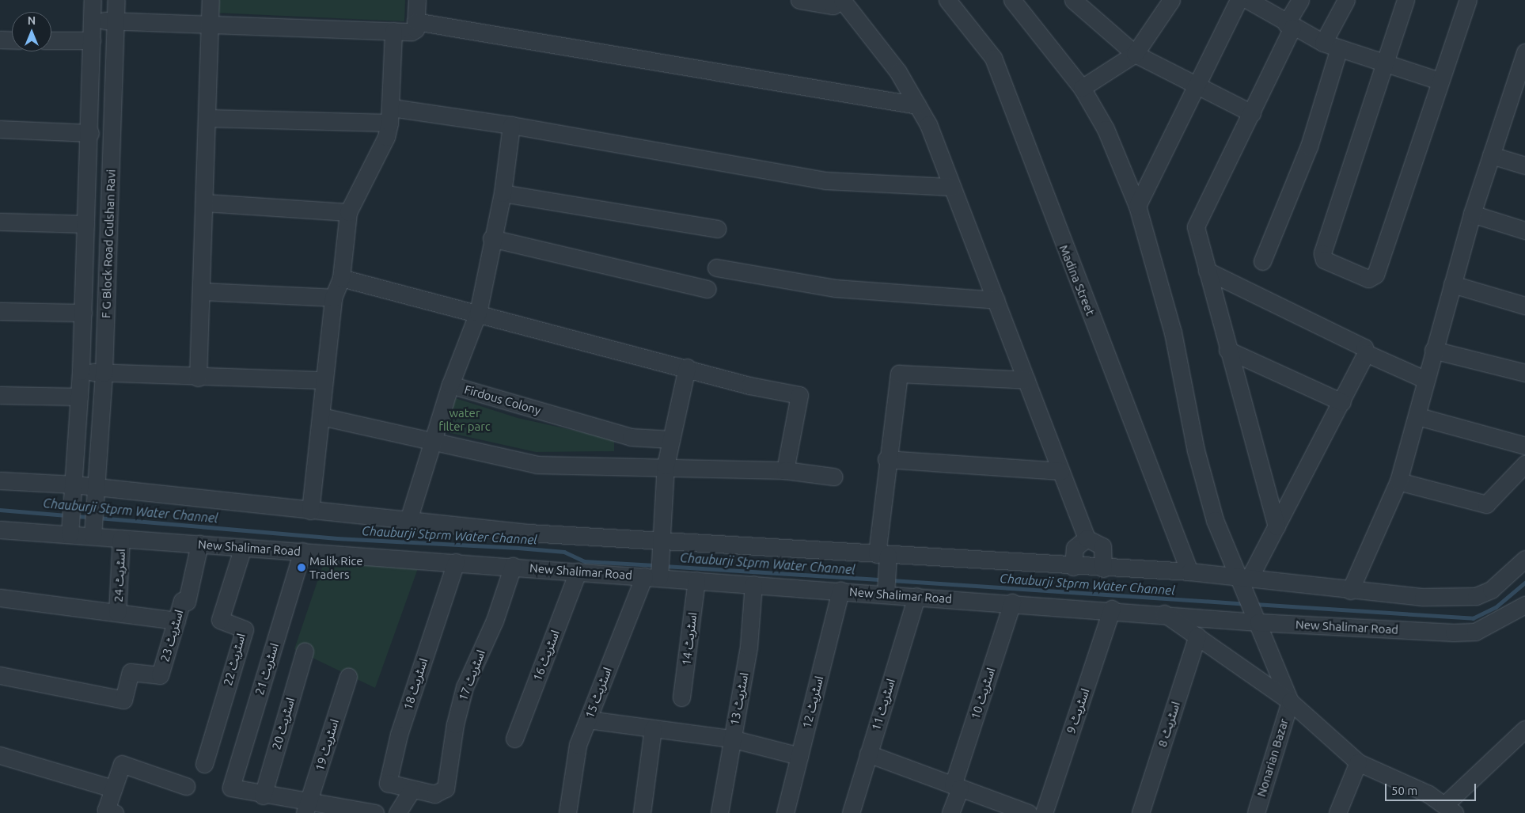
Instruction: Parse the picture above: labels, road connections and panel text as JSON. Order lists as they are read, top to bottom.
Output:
{
  "streets": {
    "street": [
      "F G Block Road Gulshan Ravi",
      "Madina Street",
      "Firdous Colony",
      "New Shalimar Road",
      "اسٹریٹ 24",
      "اسٹریٹ 23",
      "اسٹریٹ 14",
      "اسٹریٹ 16",
      "اسٹریٹ 22",
      "اسٹریٹ 21",
      "اسٹریٹ 17",
      "اسٹریٹ 18",
      "اسٹریٹ 15",
      "اسٹریٹ 10",
      "اسٹریٹ 13",
      "اسٹریٹ 12",
      "اسٹریٹ 11",
      "اسٹریٹ 9",
      "اسٹریٹ 20",
      "اسٹریٹ 8",
      "اسٹریٹ 19",
      "Nonarian Bazar"
    ]
  },
  "crossings": [
    ["F G Block Road Gulshan Ravi", "New Shalimar Road"],
    ["New Shalimar Road", "اسٹریٹ 24"],
    ["New Shalimar Road", "اسٹریٹ 23"],
    ["New Shalimar Road", "اسٹریٹ 14"],
    ["New Shalimar Road", "اسٹریٹ 16"],
    ["New Shalimar Road", "اسٹریٹ 22"],
    ["New Shalimar Road", "اسٹریٹ 21"],
    ["New Shalimar Road", "اسٹریٹ 17"],
    ["New Shalimar Road", "اسٹریٹ 18"],
    ["New Shalimar Road", "اسٹریٹ 15"],
    ["New Shalimar Road", "اسٹریٹ 10"],
    ["New Shalimar Road", "اسٹریٹ 13"],
    ["New Shalimar Road", "اسٹریٹ 12"],
    ["New Shalimar Road", "اسٹریٹ 11"],
    ["New Shalimar Road", "اسٹریٹ 9"],
    ["اسٹریٹ 21", "اسٹریٹ 20"],
    ["اسٹریٹ 17", "اسٹریٹ 18"]
  ],
  "water": ["Chauburji Stprm Water Channel"],
  "parks": ["water filter parc"],
  "places": ["Malik Rice Traders"],
  "scale_bar": "50 m",
  "north": "top"
}
